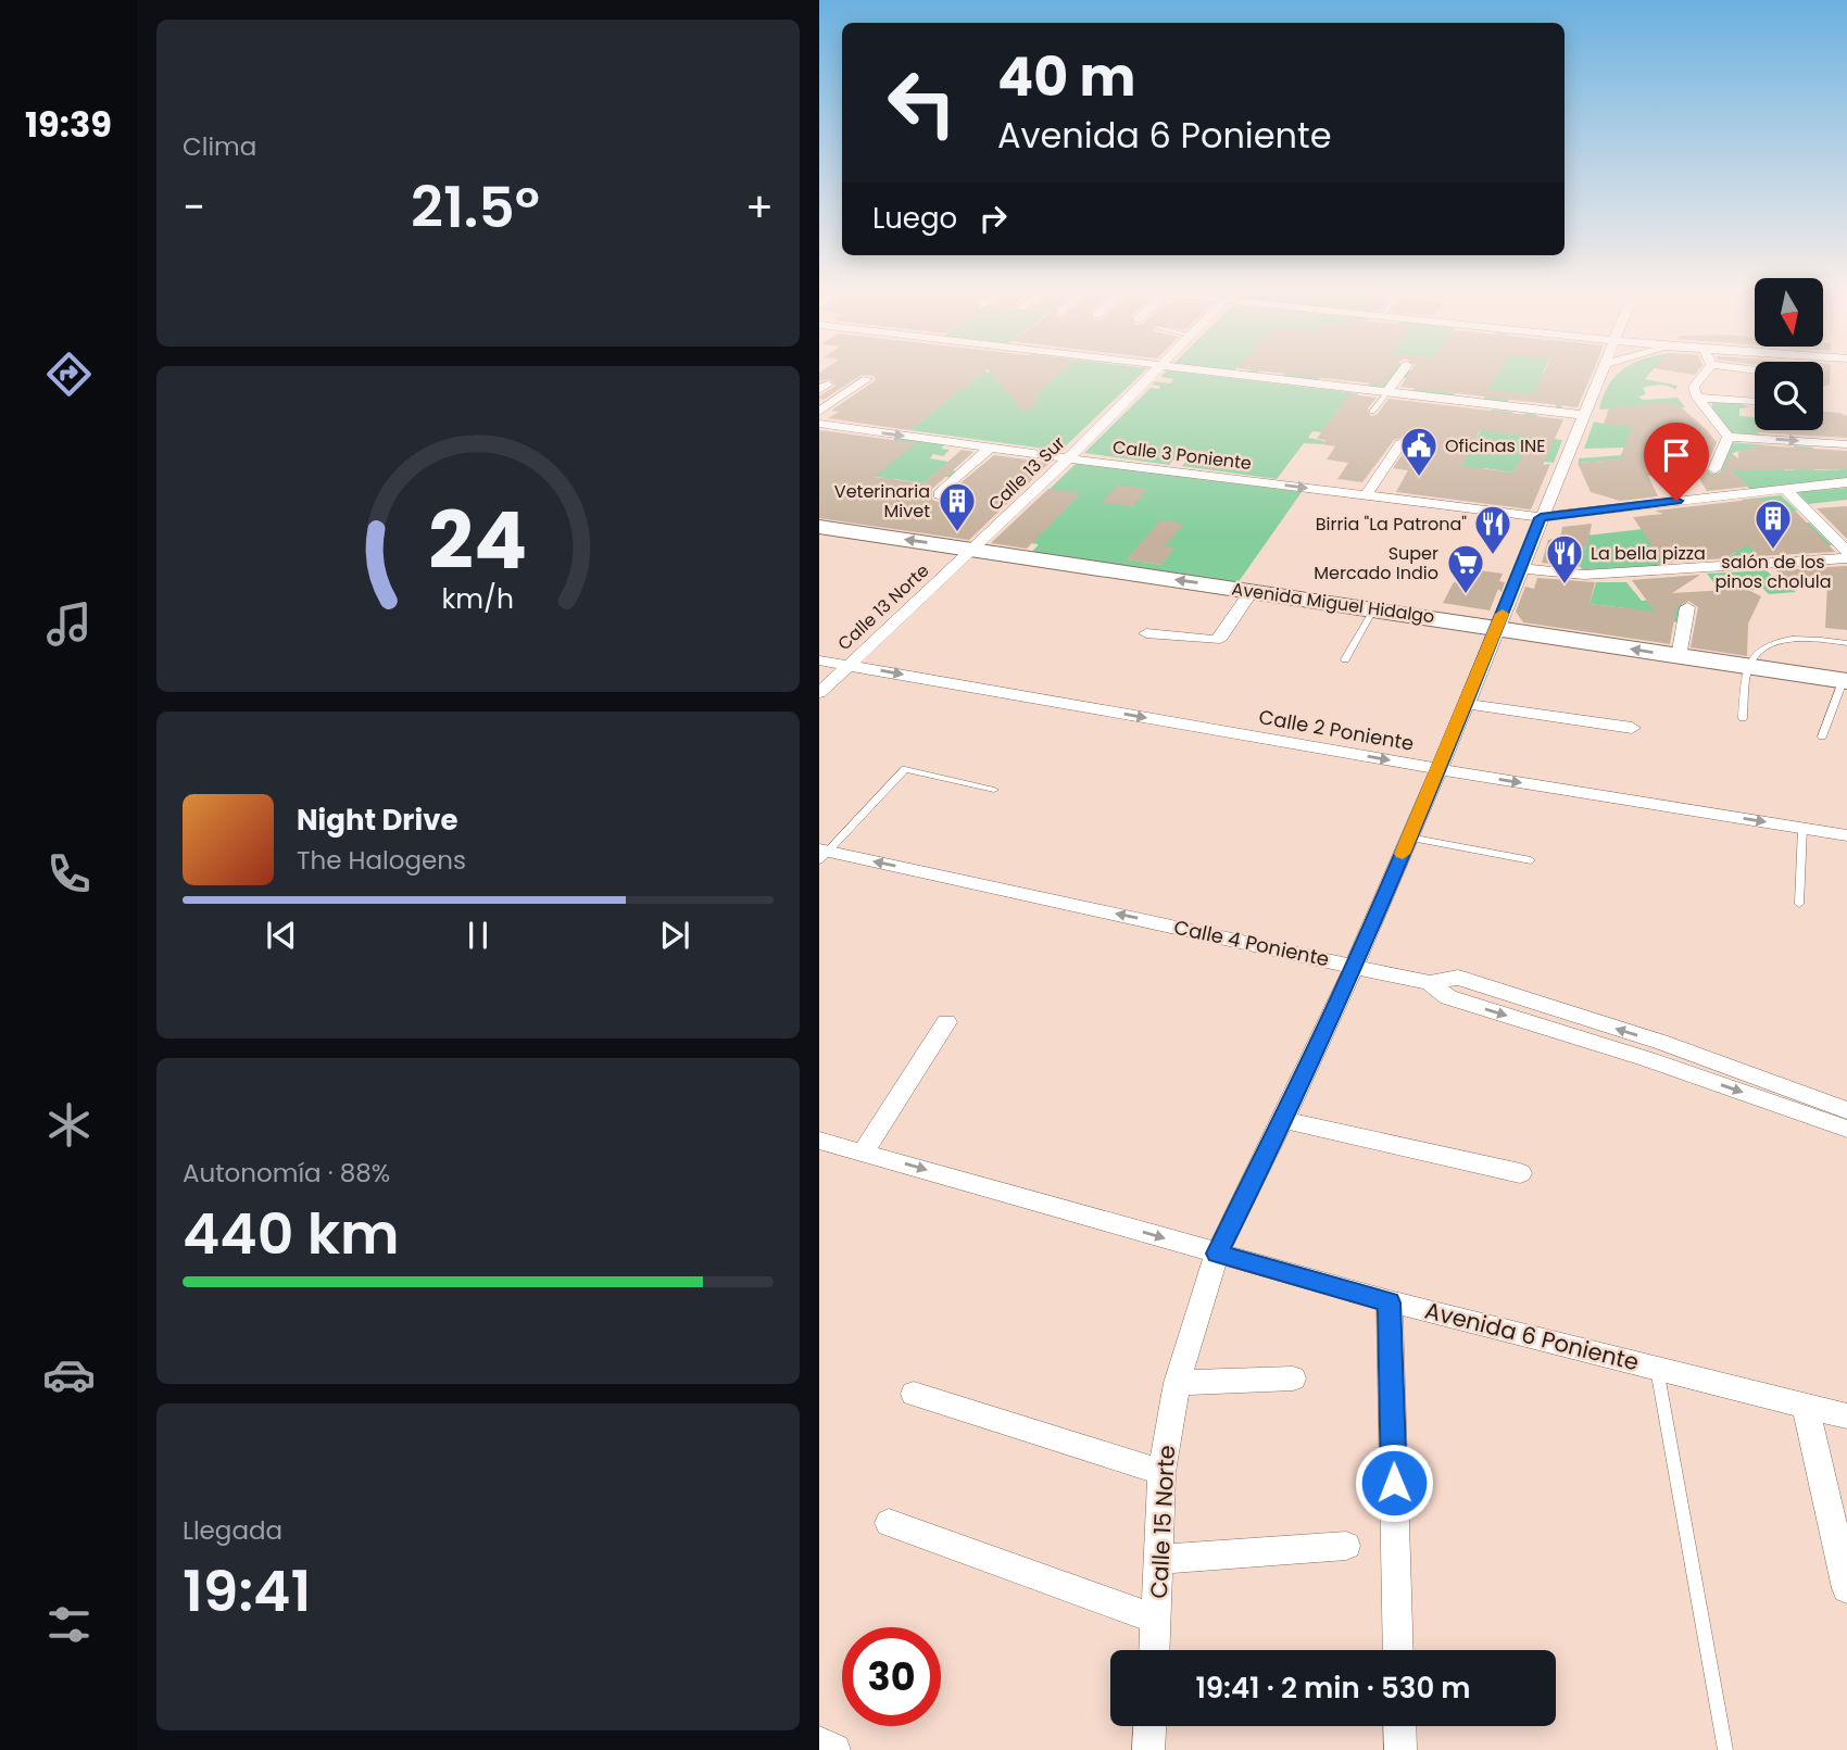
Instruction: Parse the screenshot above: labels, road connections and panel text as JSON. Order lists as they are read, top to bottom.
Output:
{
  "streets": {
    "street": [
      "Calle 3 Poniente",
      "Calle 13 Sur",
      "Avenida Miguel Hidalgo",
      "Calle 13 Norte",
      "Calle 2 Poniente",
      "Calle 4 Poniente",
      "Avenida 6 Poniente",
      "Calle 15 Norte"
    ]
  },
  "crossings": [
    ["Calle 3 Poniente", "Calle 13 Sur"],
    ["Calle 3 Poniente", "Calle 15 Norte"],
    ["Calle 13 Sur", "Avenida Miguel Hidalgo"],
    ["Calle 13 Sur", "Calle 13 Norte"],
    ["Avenida Miguel Hidalgo", "Calle 13 Norte"],
    ["Avenida Miguel Hidalgo", "Calle 15 Norte"],
    ["Calle 13 Norte", "Calle 2 Poniente"],
    ["Calle 2 Poniente", "Calle 15 Norte"],
    ["Calle 4 Poniente", "Calle 15 Norte"],
    ["Avenida 6 Poniente", "Calle 15 Norte"]
  ],
  "one_way": ["Calle 2 Poniente"],
  "places": {
    "public building": ["Oficinas INE"],
    "building": ["Veterinaria Mivet", "salón de los pinos cholula"],
    "restaurant": ["Birria \"La Patrona\"", "La bella pizza"],
    "supermarket": ["Super Mercado Indio"]
  },
  "north": "bottom",
  "page": {
    "tabs": "19:39",
    "tile": [
      "Clima",
      ["Autonomía · 88%", "440 km"],
      ["Llegada", "19:41"]
    ],
    "turn": ["40 m", "Avenida 6 Poniente"],
    "heat": ["−", "21.5°", "+"],
    "then": "Luego",
    "song": ["Night Drive", "The Halogens"],
    "limit": "30",
    "trip": "19:41 · 2 min · 530 m",
    "gauge": ["24", "km/h"]
  }
}
